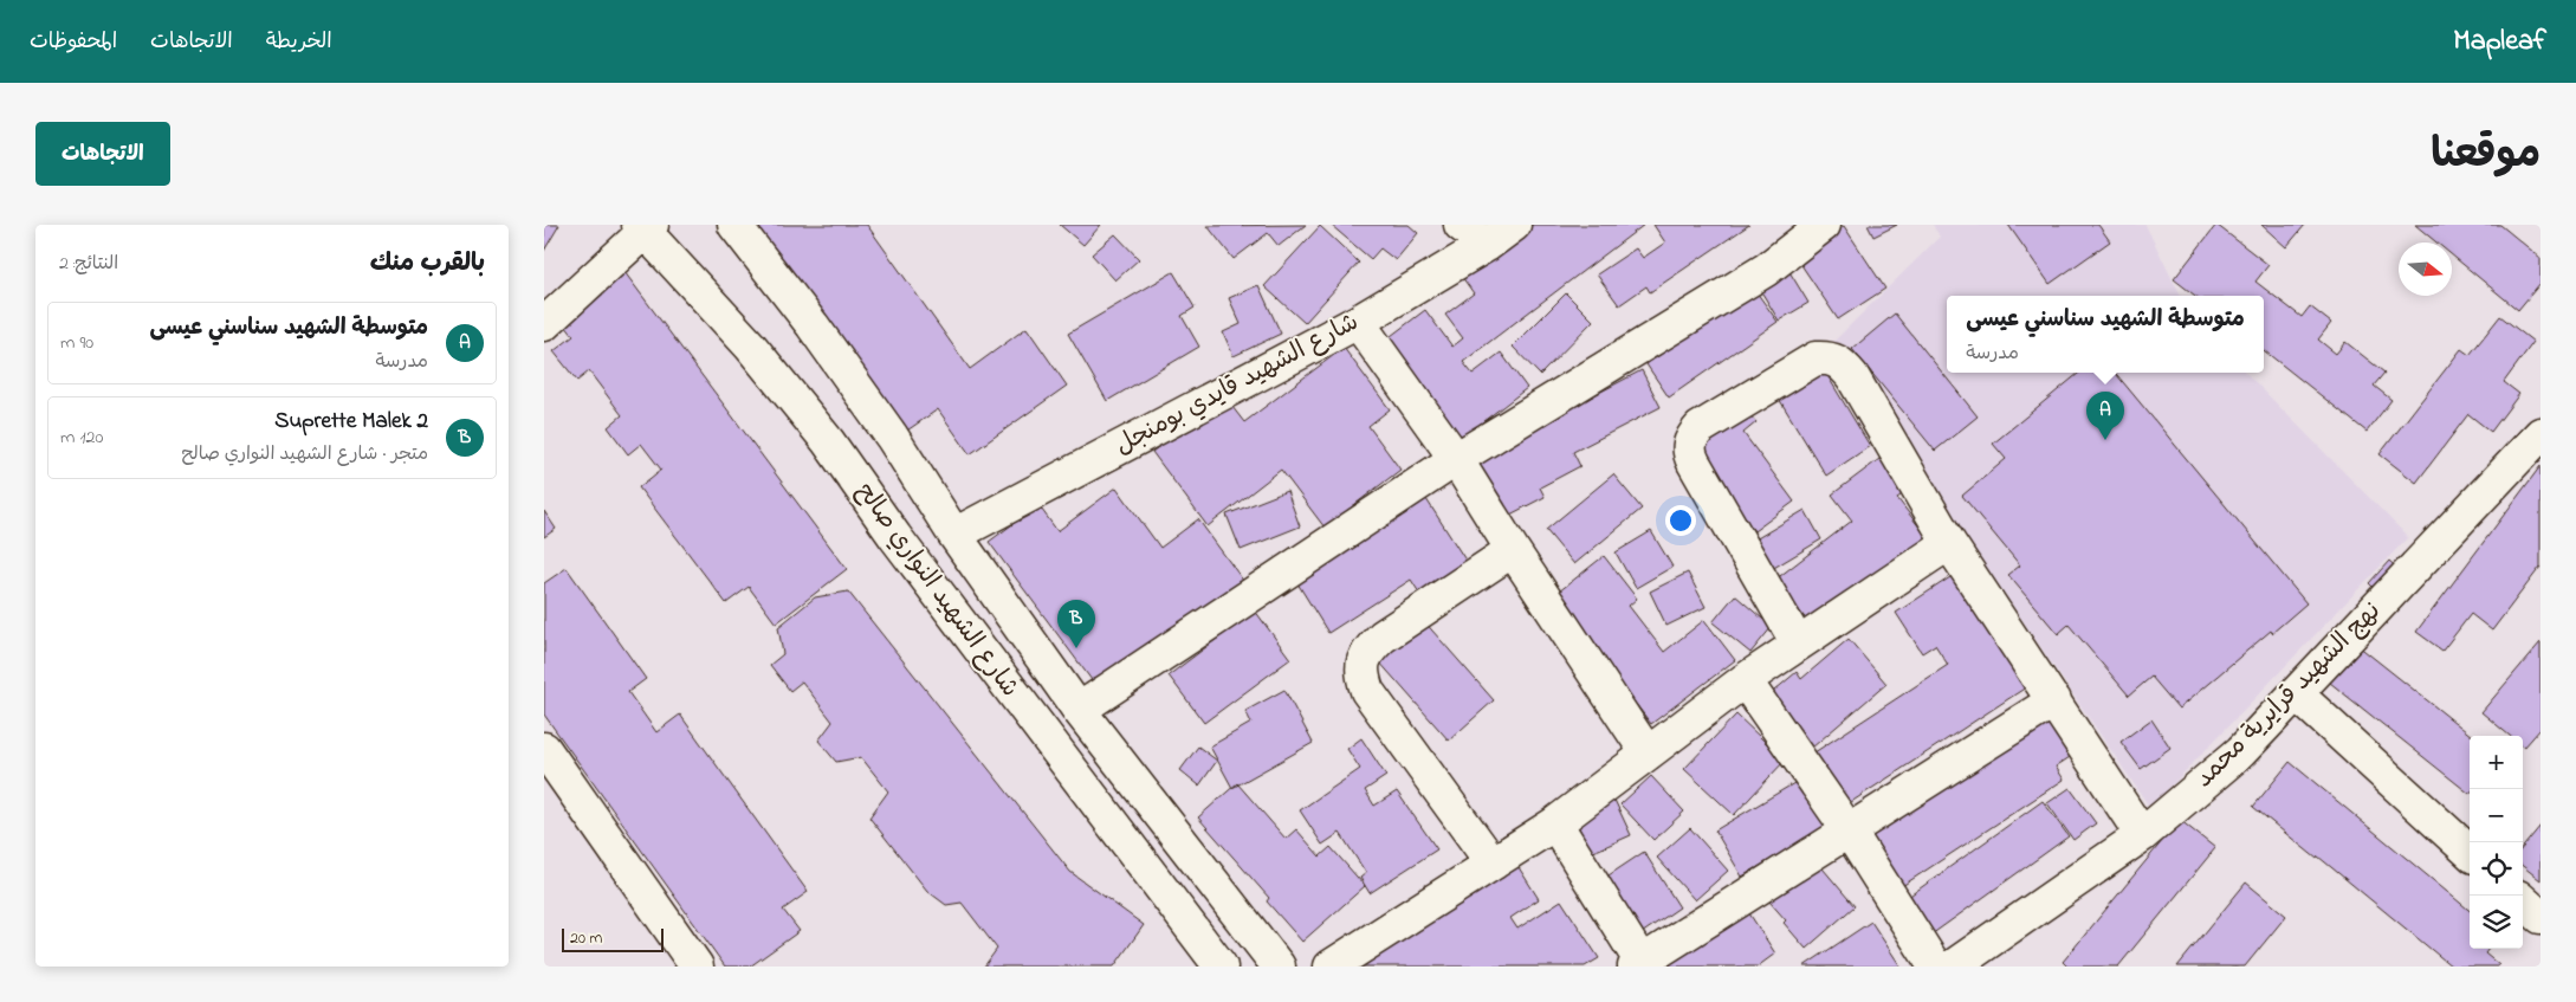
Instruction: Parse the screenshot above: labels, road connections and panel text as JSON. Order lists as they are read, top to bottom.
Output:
{
  "streets": {
    "street": ["شارع الشهيد قايدي بومنجل", "شارع الشهيد النواري صالح", "نهج الشهيد قرايرية محمد"]
  },
  "crossings": [
    ["شارع الشهيد قايدي بومنجل", "شارع الشهيد النواري صالح"]
  ],
  "scale_bar": "20 m",
  "north": "right",
  "page": {
    "header": "Mapleaf",
    "nav": ["الخريطة", "الاتجاهات", "المحفوظات"],
    "title": "موقعنا",
    "buttons": "الاتجاهات",
    "heading": ["بالقرب منك", "النتائج: 2"],
    "popup": ["متوسطة الشهيد سناسني عيسى", "مدرسة"],
    "list": [
      {
        "mark": "A",
        "name": "متوسطة الشهيد سناسني عيسى",
        "note": "مدرسة",
        "value": "90 m"
      },
      {
        "mark": "B",
        "name": "Suprette Malek 2",
        "note": "متجر · شارع الشهيد النواري صالح",
        "value": "120 m"
      }
    ],
    "pins": ["A", "B"],
    "map_buttons": ["+", "−"],
    "scale": "20 m"
  }
}
